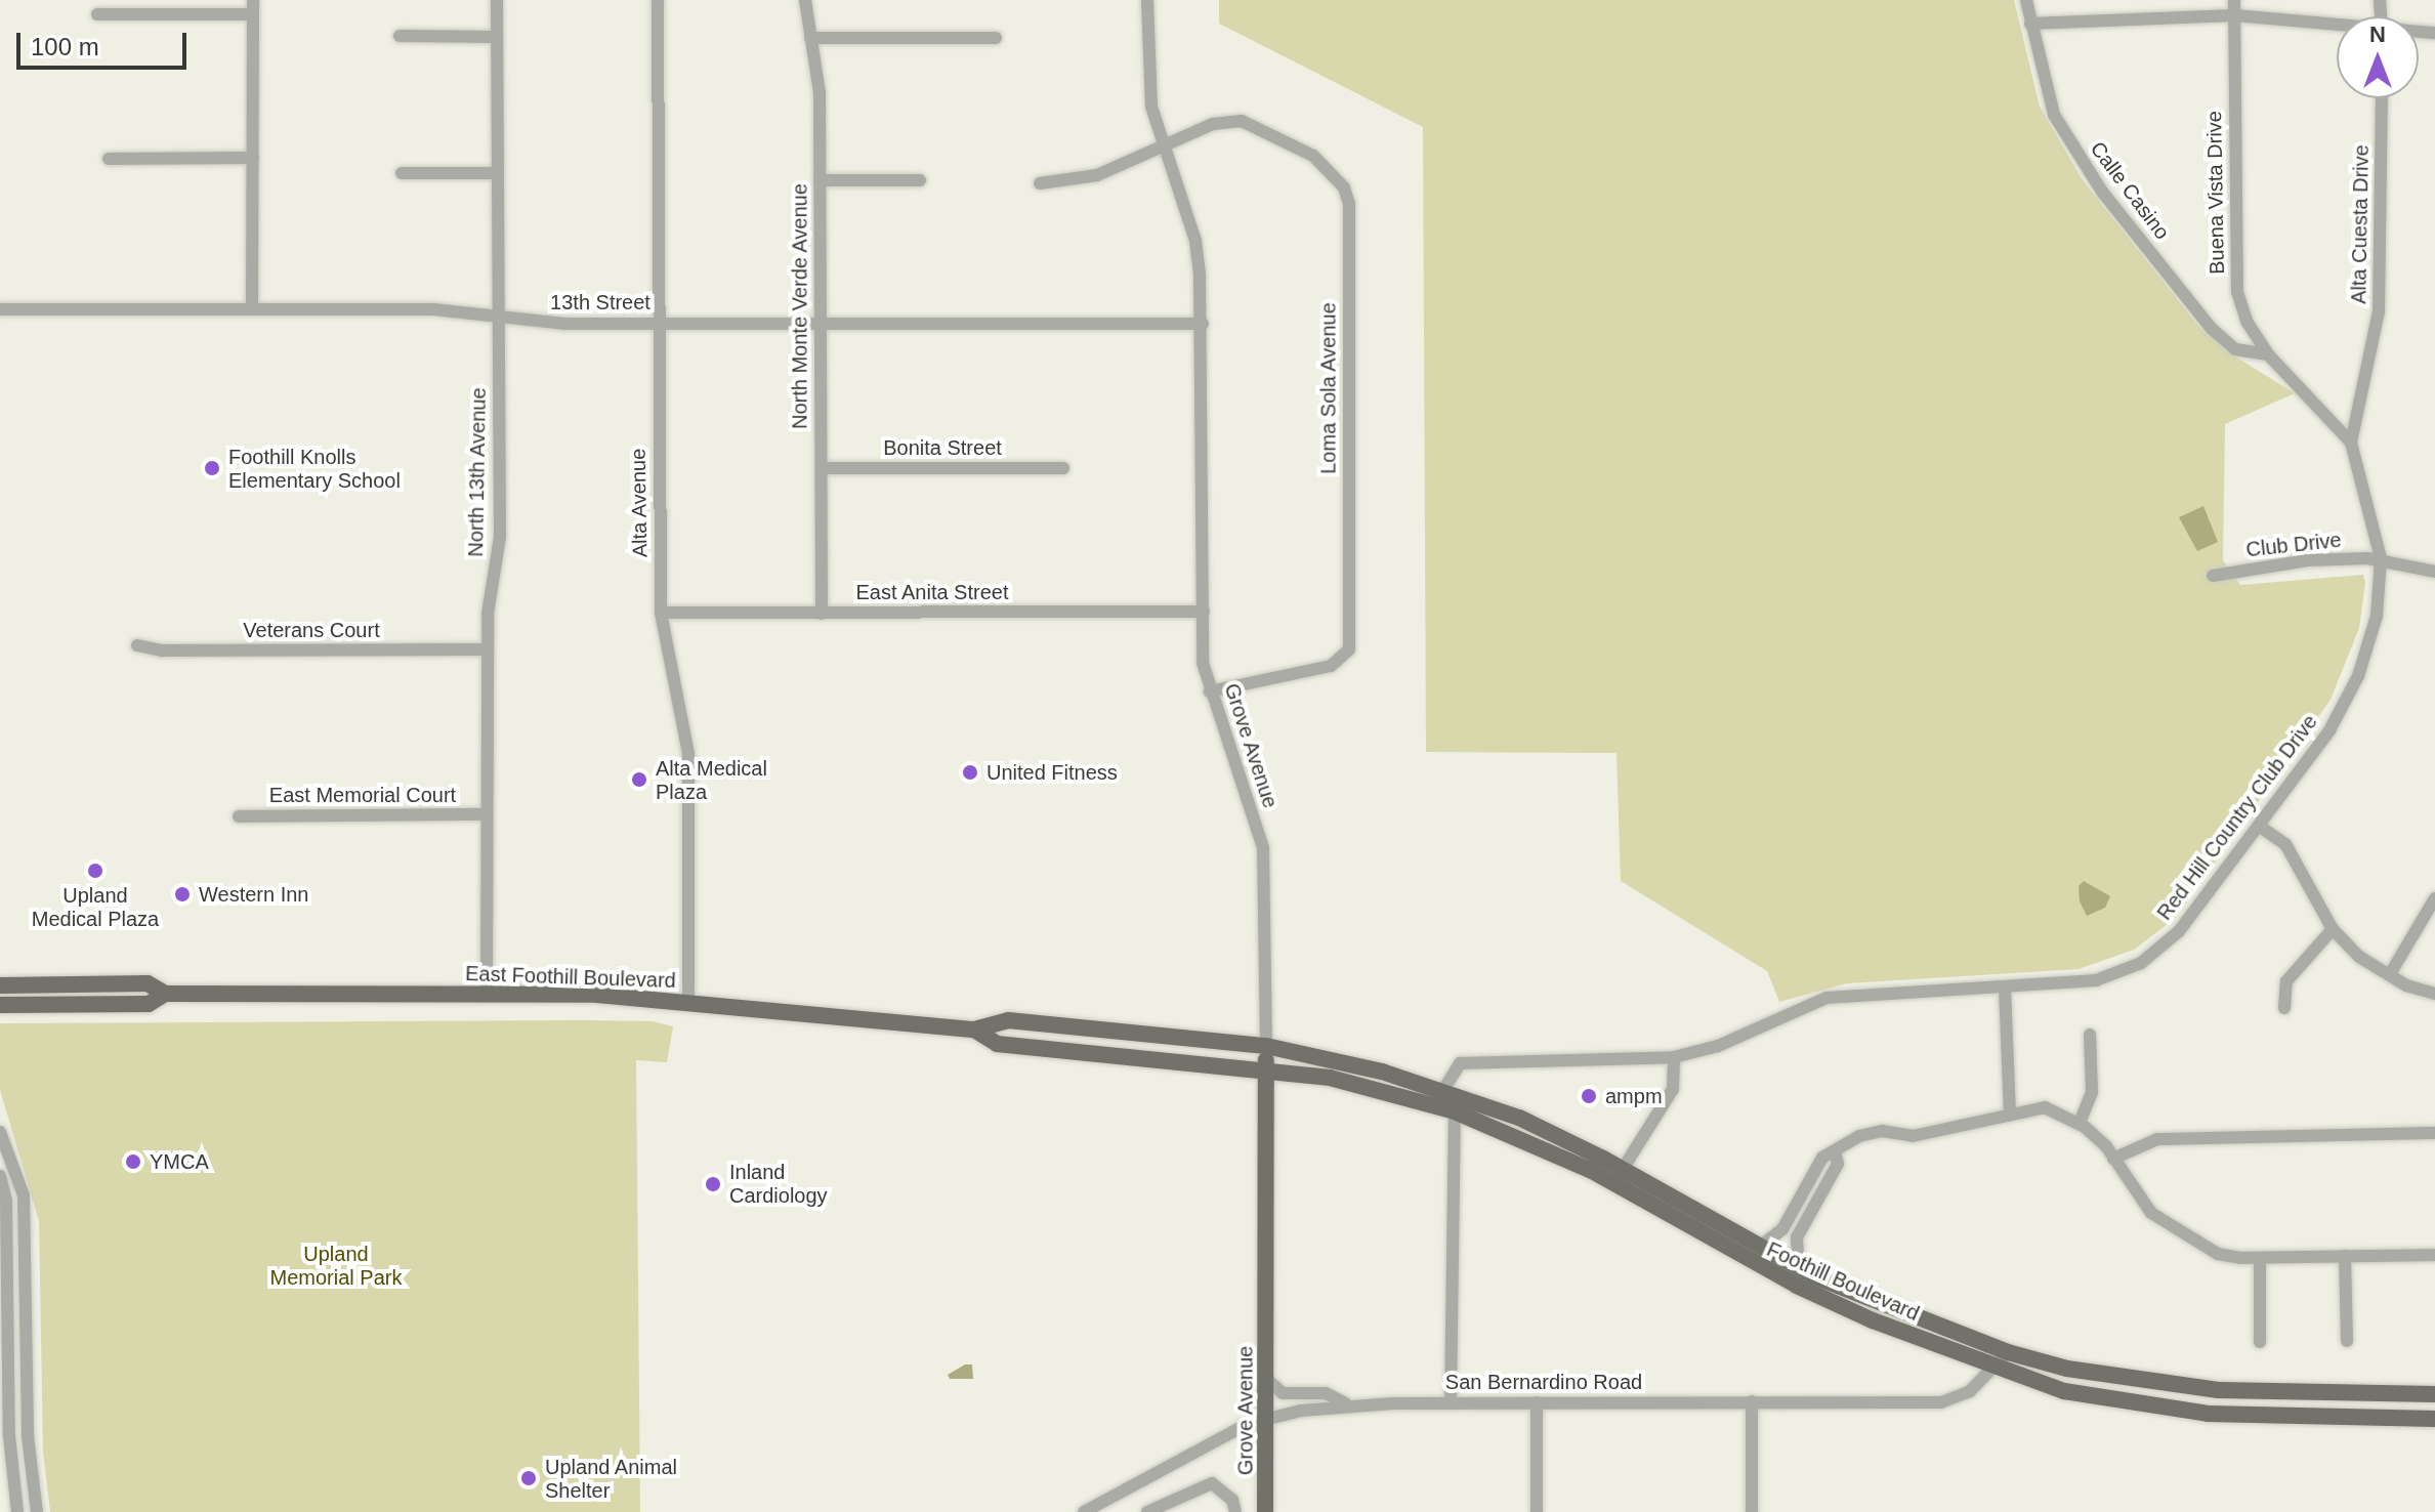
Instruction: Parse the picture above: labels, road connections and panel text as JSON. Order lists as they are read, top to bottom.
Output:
{
  "streets": {
    "main road": ["Grove Avenue", "East Foothill Boulevard", "Foothill Boulevard"],
    "street": [
      "Calle Casino",
      "Buena Vista Drive",
      "Alta Cuesta Drive",
      "13th Street",
      "North Monte Verde Avenue",
      "Loma Sola Avenue",
      "Bonita Street",
      "North 13th Avenue",
      "Alta Avenue",
      "Club Drive",
      "East Anita Street",
      "Veterans Court",
      "East Memorial Court",
      "Red Hill Country Club Drive",
      "San Bernardino Road"
    ]
  },
  "crossings": [
    ["Calle Casino", "Buena Vista Drive"],
    ["Buena Vista Drive", "Alta Cuesta Drive"],
    ["Alta Cuesta Drive", "Club Drive"],
    ["Alta Cuesta Drive", "Red Hill Country Club Drive"],
    ["13th Street", "North Monte Verde Avenue"],
    ["13th Street", "North 13th Avenue"],
    ["13th Street", "Alta Avenue"],
    ["13th Street", "Grove Avenue"],
    ["North Monte Verde Avenue", "Bonita Street"],
    ["North Monte Verde Avenue", "East Anita Street"],
    ["Loma Sola Avenue", "Grove Avenue"],
    ["North 13th Avenue", "Veterans Court"],
    ["North 13th Avenue", "East Memorial Court"],
    ["North 13th Avenue", "East Foothill Boulevard"],
    ["Alta Avenue", "East Anita Street"],
    ["Alta Avenue", "East Foothill Boulevard"],
    ["Club Drive", "Red Hill Country Club Drive"],
    ["East Anita Street", "Grove Avenue"],
    ["Grove Avenue", "East Foothill Boulevard"],
    ["Grove Avenue", "Foothill Boulevard"],
    ["Grove Avenue", "San Bernardino Road"],
    ["Red Hill Country Club Drive", "Foothill Boulevard"],
    ["East Foothill Boulevard", "Foothill Boulevard"],
    ["Foothill Boulevard", "San Bernardino Road"]
  ],
  "parks": ["Upland Memorial Park"],
  "places": [
    "Foothill Knolls Elementary School",
    "United Fitness",
    "Alta Medical Plaza",
    "Upland Medical Plaza",
    "Western Inn",
    "ampm",
    "YMCA",
    "Inland Cardiology",
    "Upland Animal Shelter"
  ],
  "scale_bar": "100 m",
  "north": "top"
}
